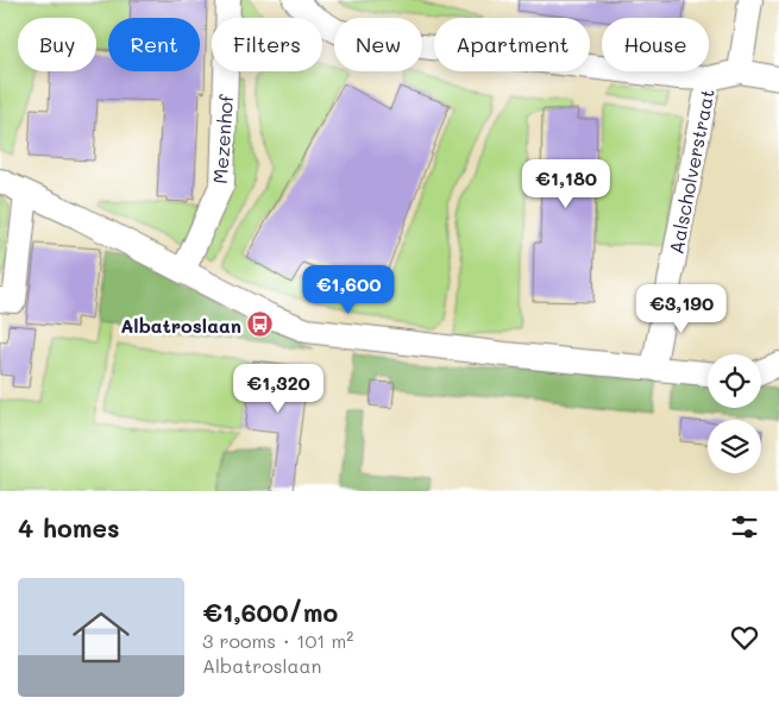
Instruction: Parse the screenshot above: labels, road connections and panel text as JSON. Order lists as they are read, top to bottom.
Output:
{
  "streets": {
    "street": ["Mezenhof", "Aalscholverstraat"]
  },
  "places": {
    "bus stop": ["Albatroslaan"]
  },
  "page": {
    "chip": [
      "Buy",
      "Rent",
      "Filters",
      "New",
      "Apartment",
      "House"
    ],
    "price": [
      "€1,180",
      "€1,600",
      "€3,190",
      "€1,320"
    ],
    "heading": "4 homes",
    "list": [
      {
        "name": "€1,600/mo",
        "note": "3 rooms · 101 m² · Albatroslaan"
      }
    ]
  }
}
